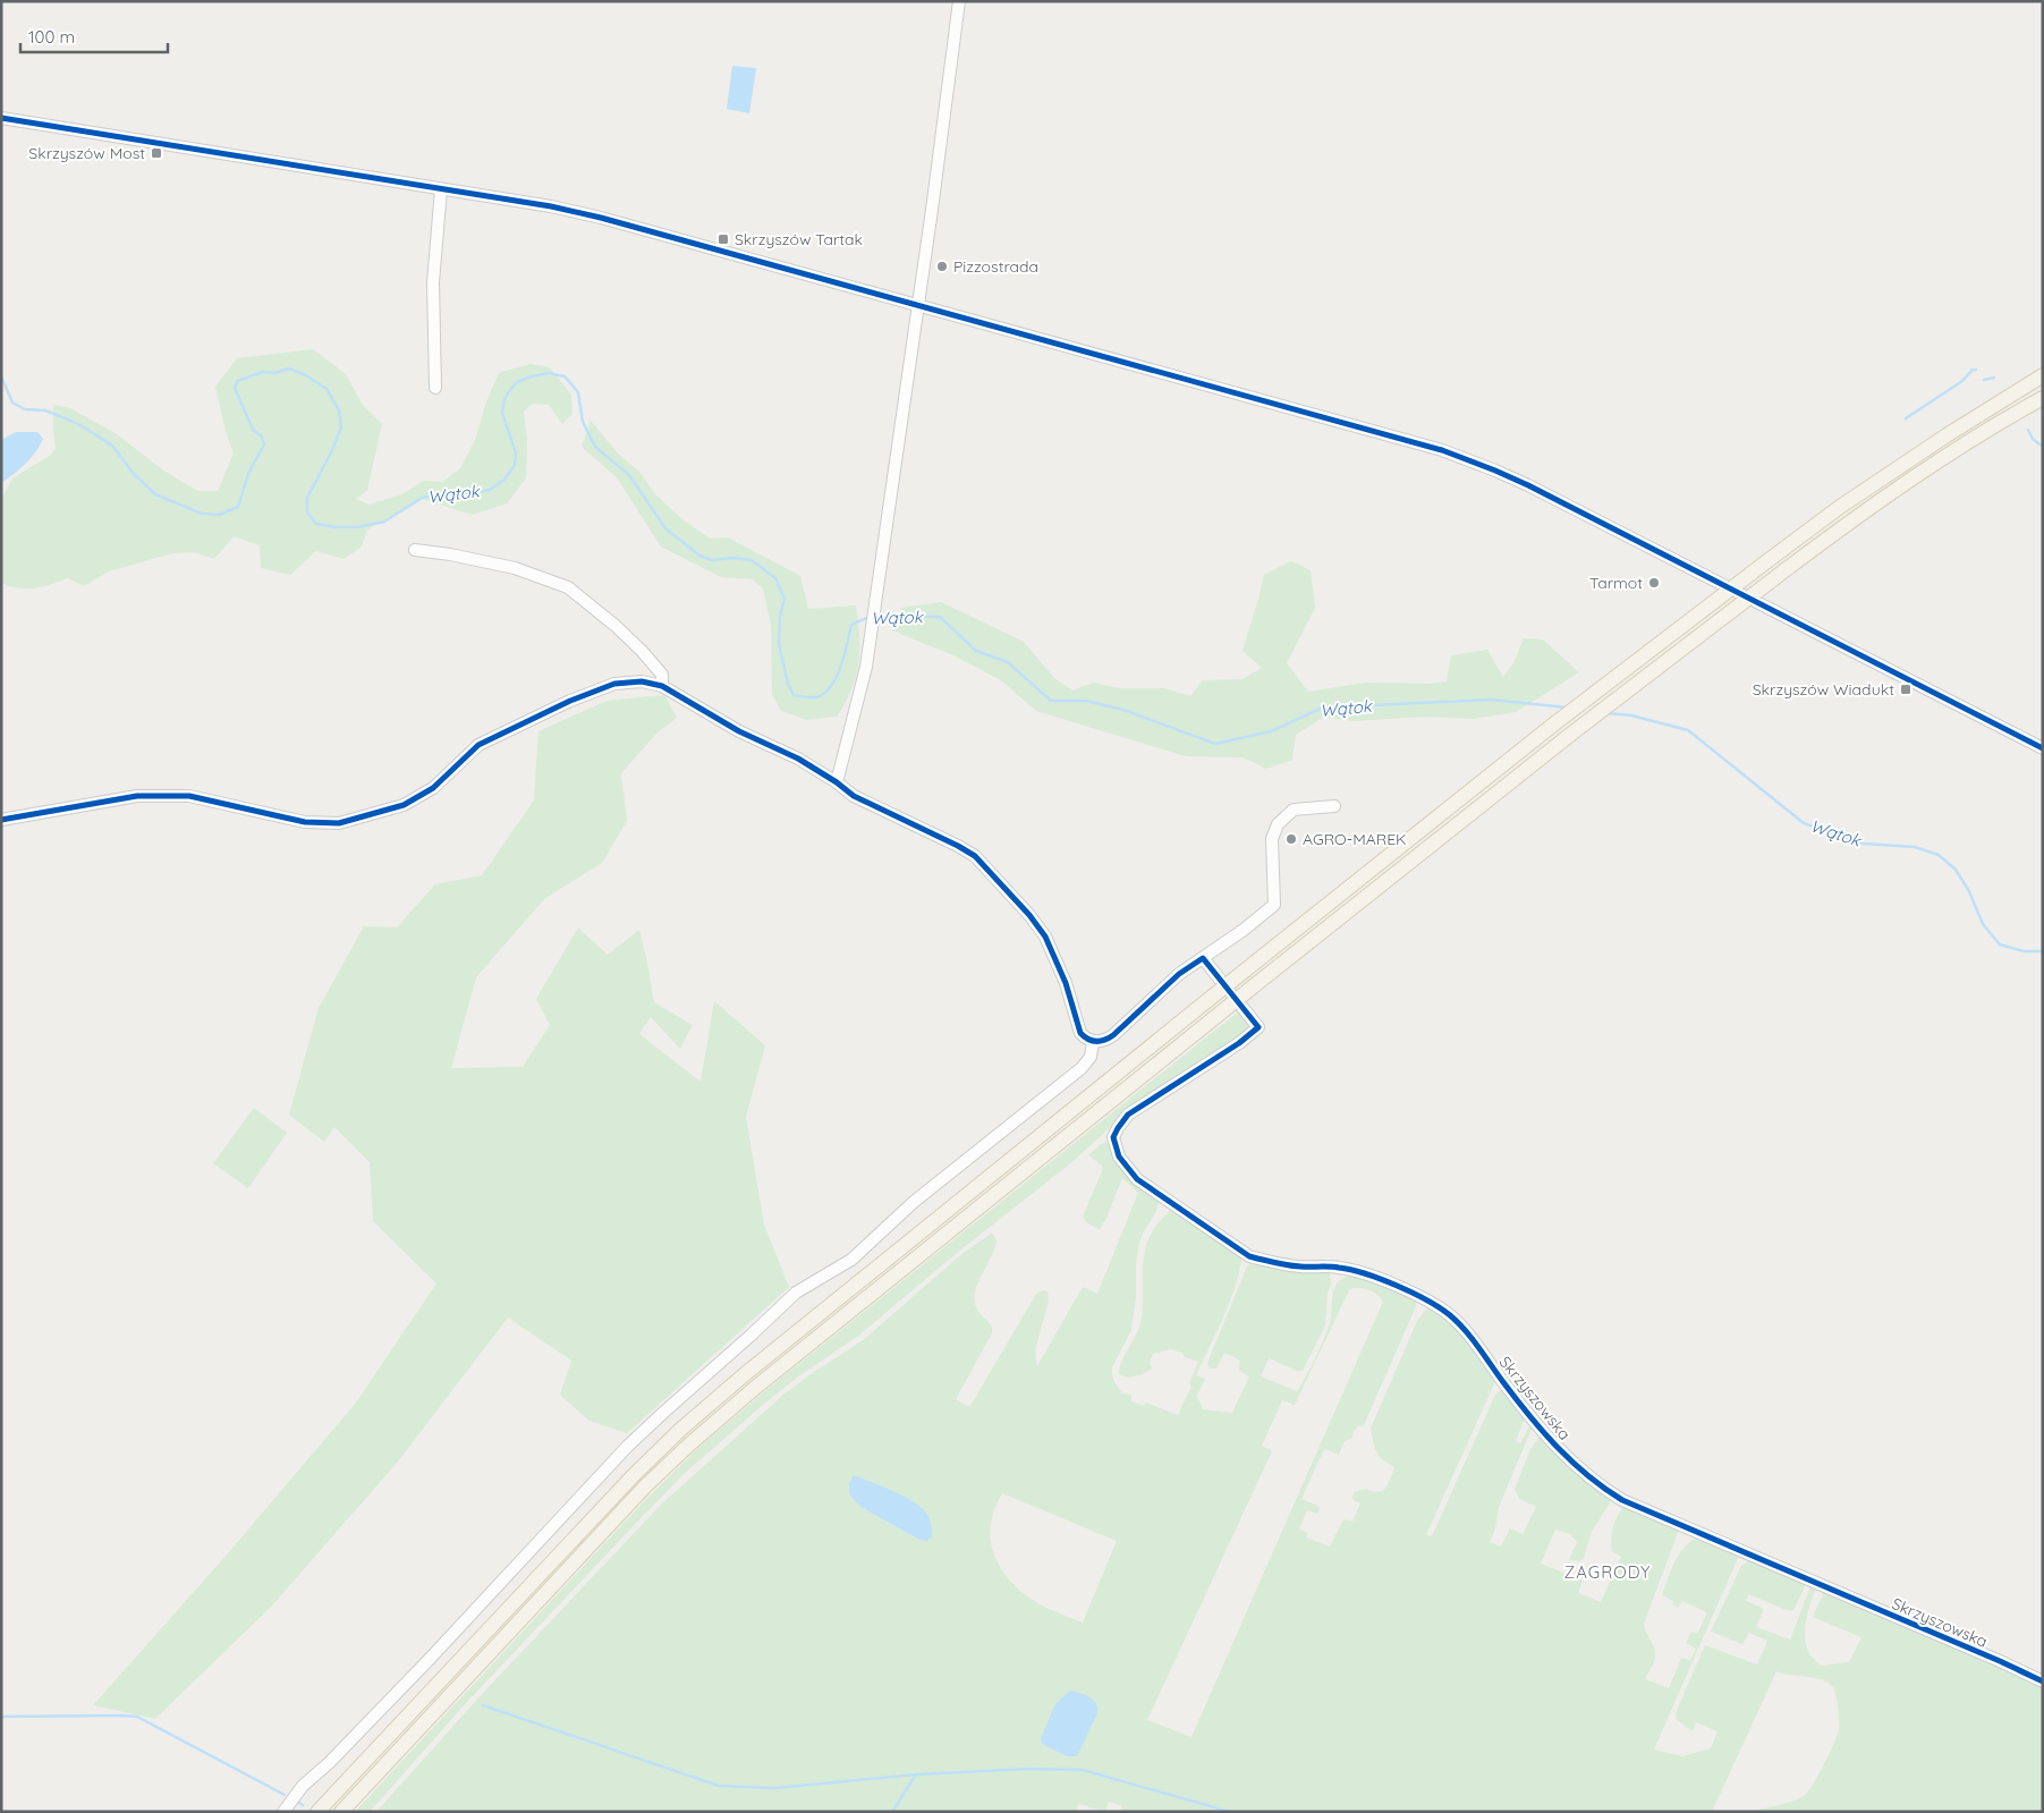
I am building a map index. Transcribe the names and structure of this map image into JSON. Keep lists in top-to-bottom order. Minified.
{"streets":{"street":["Skrzyszowska"]},"districts":["ZAGRODY"],"water":["Wątok"],"places":{"transit":["Skrzyszów Most","Skrzyszów Tartak","Skrzyszów Wiadukt"],"other":["Pizzostrada","Tarmot","AGRO-MAREK"]},"scale_bar":"100 m"}
